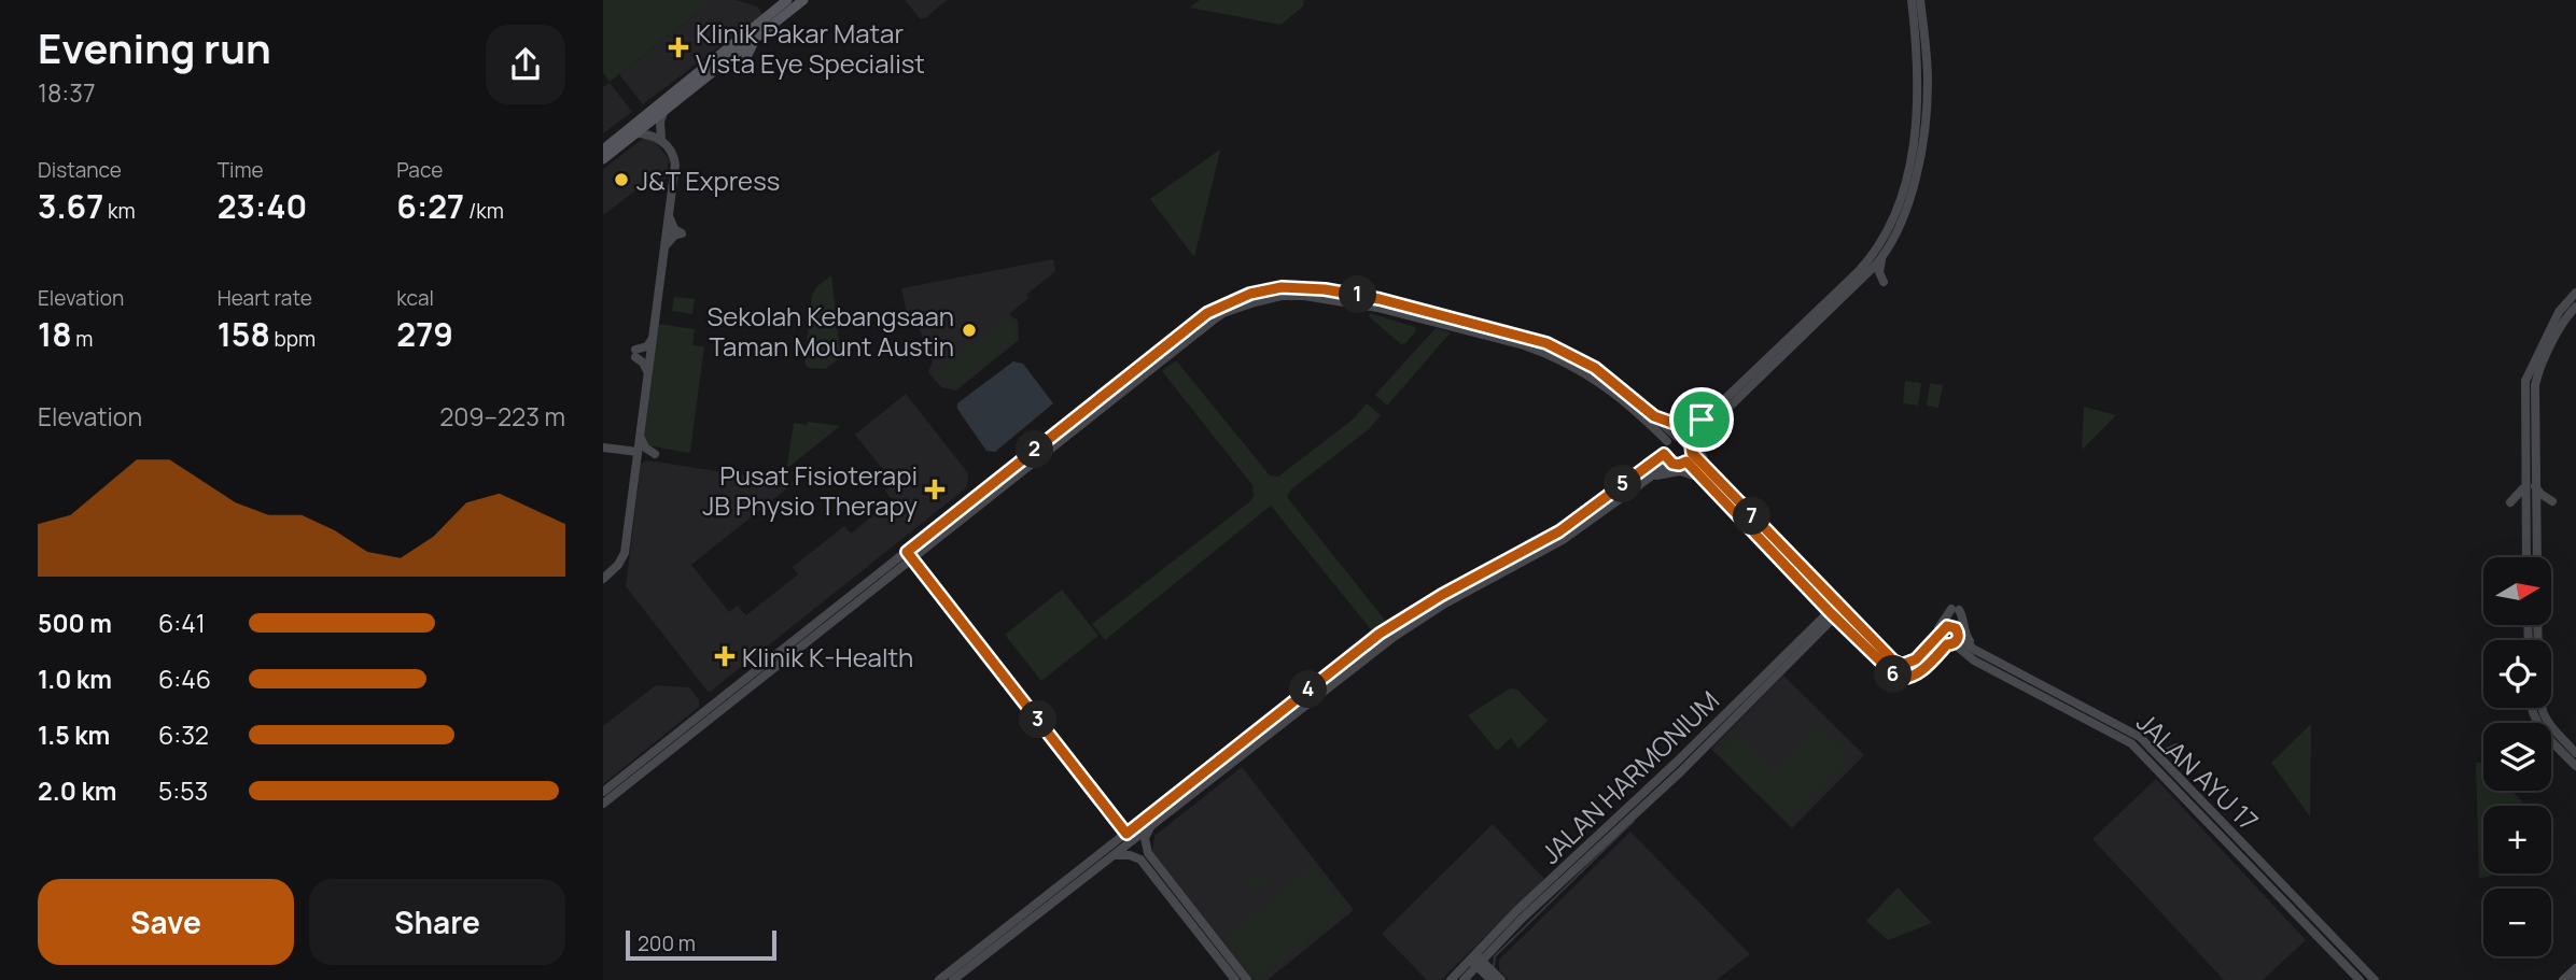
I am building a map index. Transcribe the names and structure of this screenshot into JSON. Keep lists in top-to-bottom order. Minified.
{"streets":{"street":["JALAN AYU 17","JALAN HARMONIUM"]},"places":{"health":["Klinik Pakar Matar Vista Eye Specialist","Pusat Fisioterapi JB Physio Therapy","Klinik K-Health"],"other":["J&T Express","Sekolah Kebangsaan Taman Mount Austin"]},"scale_bar":"200 m","north":"right","page":{"heading":["Evening run","18:37"],"stats":[["Distance","3.67 km"],["Time","23:40"],["Pace","6:27 /km"],["Elevation","18 m"],["Heart rate","158 bpm"],["kcal","279"]],"pins":["1","2","5","7","6","4","3"],"chart":["Elevation","209–223 m"],"map_buttons":["+","−"],"list":[{"name":"500 m","note":"6:41"},{"name":"1.0 km","note":"6:46"},{"name":"1.5 km","note":"6:32"},{"name":"2.0 km","note":"5:53"}],"buttons":["Save","Share"],"scale":"200 m"}}
